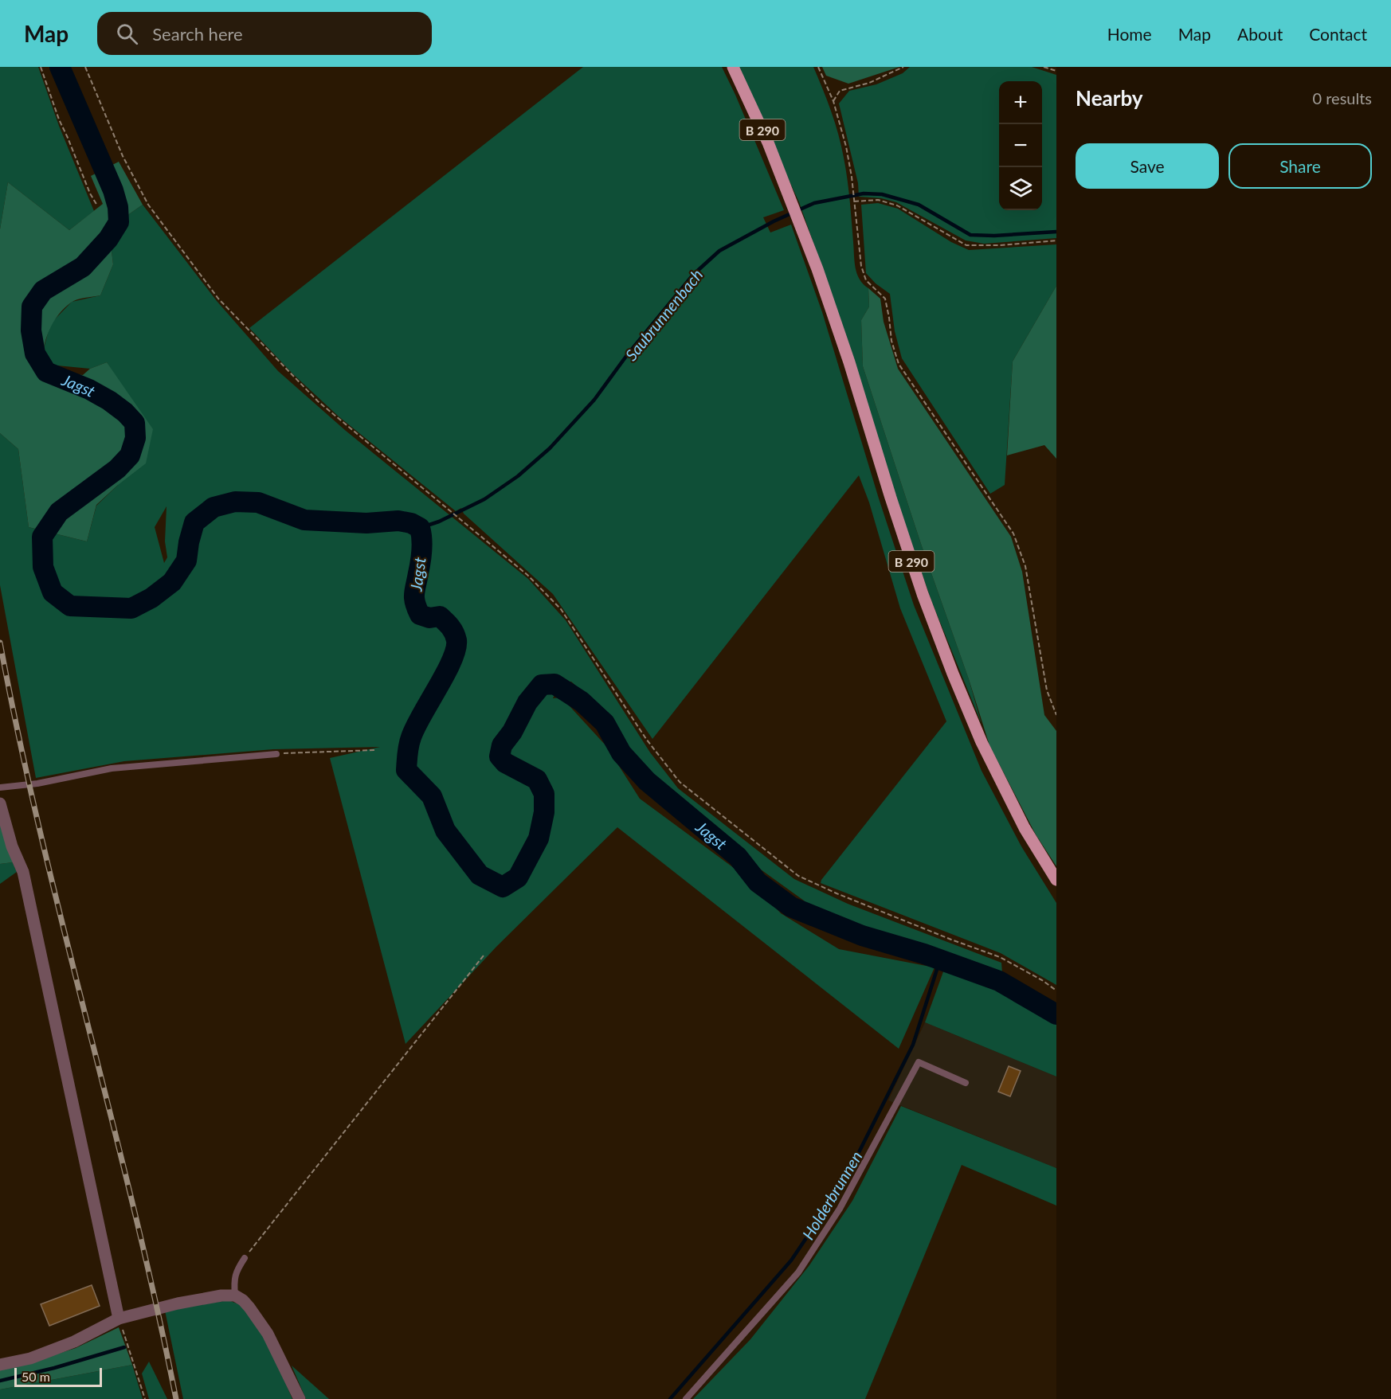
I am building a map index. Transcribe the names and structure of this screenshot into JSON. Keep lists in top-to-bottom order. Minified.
{"streets":{"main road":["B 290"]},"water":["Saubrunnenbach","Jagst","Holderbrunnen"],"scale_bar":"50 m","page":{"header":"Map","search":"Search here","nav":["Home","Map","About","Contact"],"heading":["Nearby","0 results"],"map_buttons":["+","−"],"buttons":["Save","Share"],"scale":"50 m"}}
